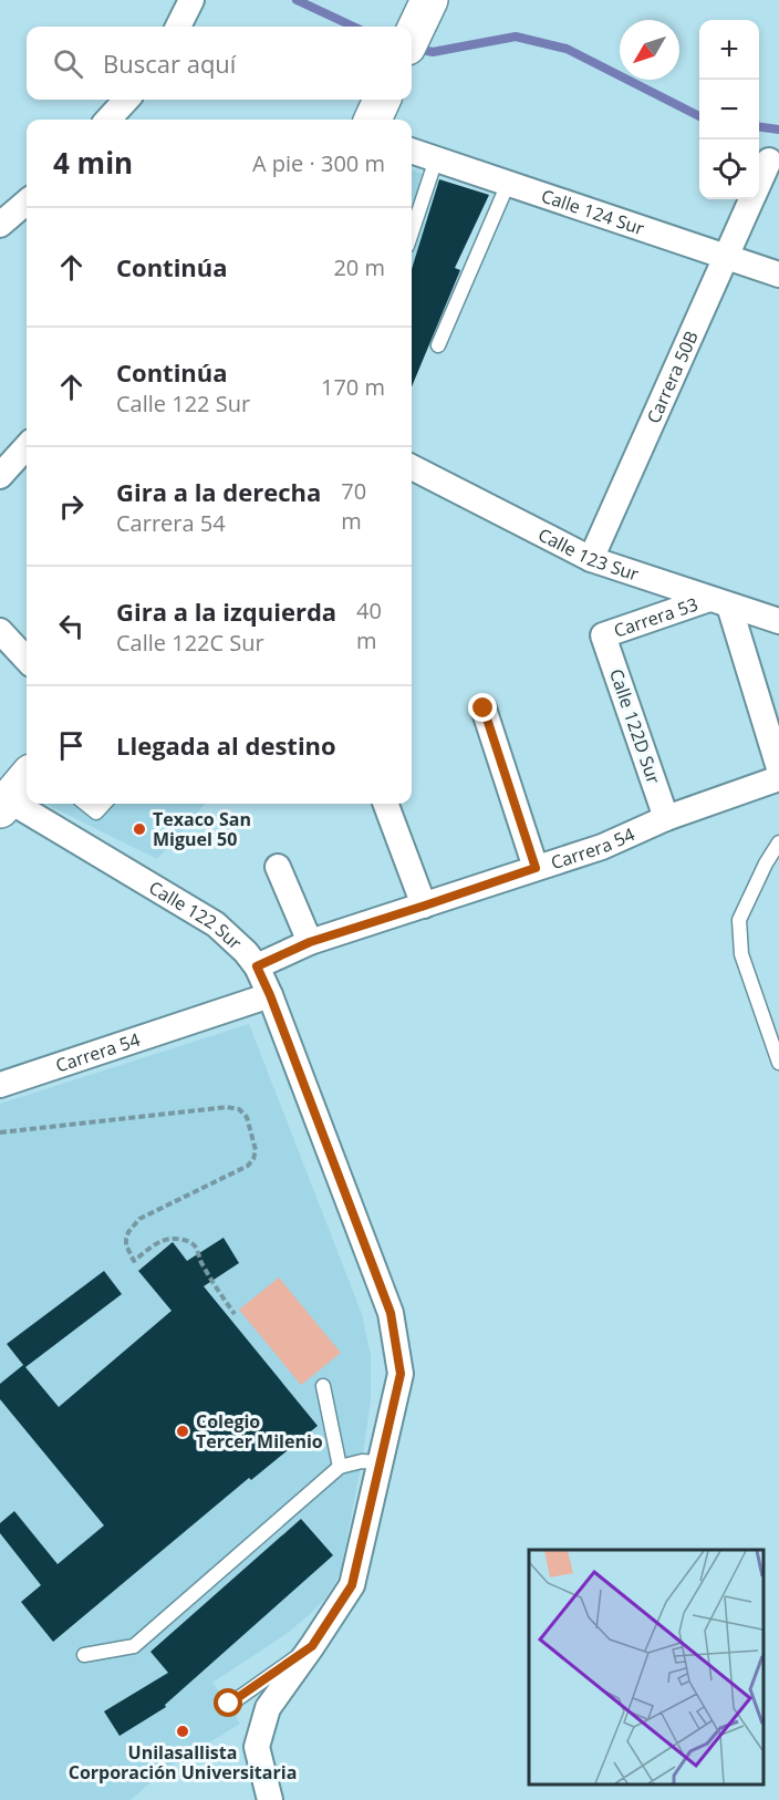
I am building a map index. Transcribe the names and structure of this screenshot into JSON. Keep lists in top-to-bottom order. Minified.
{"streets":{"street":["Calle 124 Sur","Carrera 50B","Calle 123 Sur","Carrera 53","Calle 122D Sur","Carrera 54","Calle 122 Sur"]},"crossings":[["Calle 124 Sur","Carrera 50B"],["Carrera 50B","Calle 123 Sur"],["Calle 123 Sur","Carrera 53"],["Carrera 53","Calle 122D Sur"],["Calle 122D Sur","Carrera 54"],["Carrera 54","Calle 122 Sur"]],"places":["Texaco San Miguel 50","Colegio Tercer Milenio","Unilasallista Corporación Universitaria"],"north":"bottom left","page":{"map_buttons":["+","−"],"search":"Buscar aquí","heading":["4 min","A pie · 300 m"],"list":[["Continúa","20 m"],["Continúa","Calle 122 Sur","170 m"],["Gira a la derecha","Carrera 54","70 m"],["Gira a la izquierda","Calle 122C Sur","40 m"],"Llegada al destino"]}}
